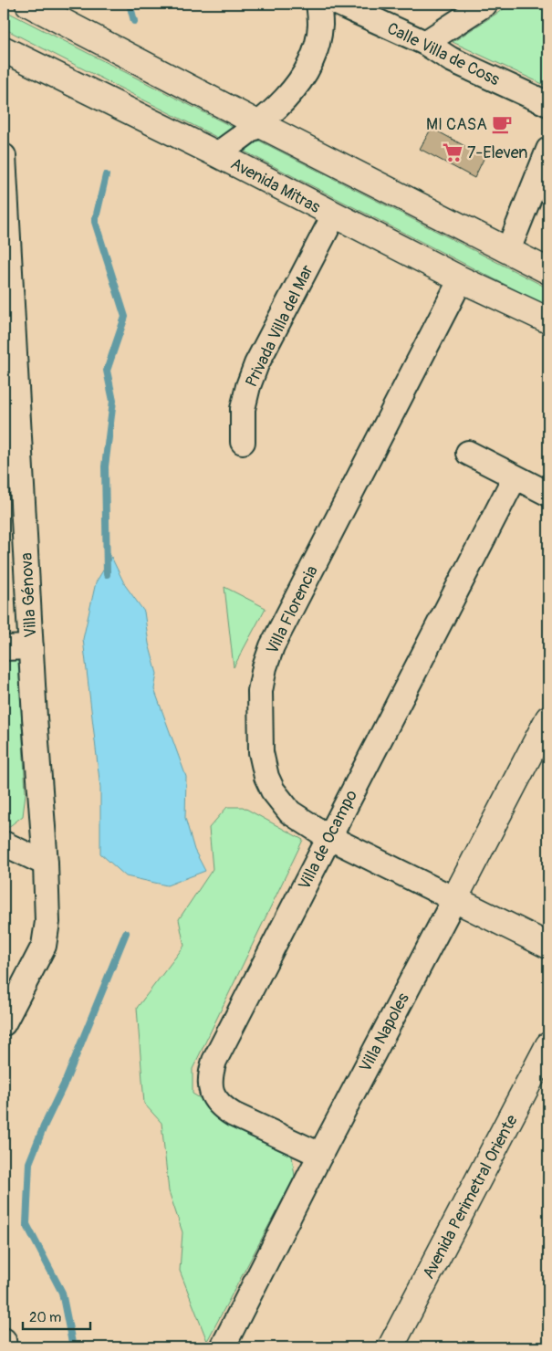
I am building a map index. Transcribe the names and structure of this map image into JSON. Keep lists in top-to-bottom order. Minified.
{"streets":{"street":["Calle Villa de Coss","Avenida Mitras","Privada Villa del Mar","Villa Génova","Villa Florencia","Villa de Ocampo","Villa Napoles","Avenida Perimetral Oriente"]},"crossings":[["Avenida Mitras","Privada Villa del Mar"],["Avenida Mitras","Villa Florencia"],["Villa Florencia","Villa de Ocampo"],["Villa Florencia","Villa Napoles"],["Villa de Ocampo","Villa Napoles"]],"places":{"cafe":["MI CASA"],"supermarket":["7-Eleven"]},"scale_bar":"20 m"}
